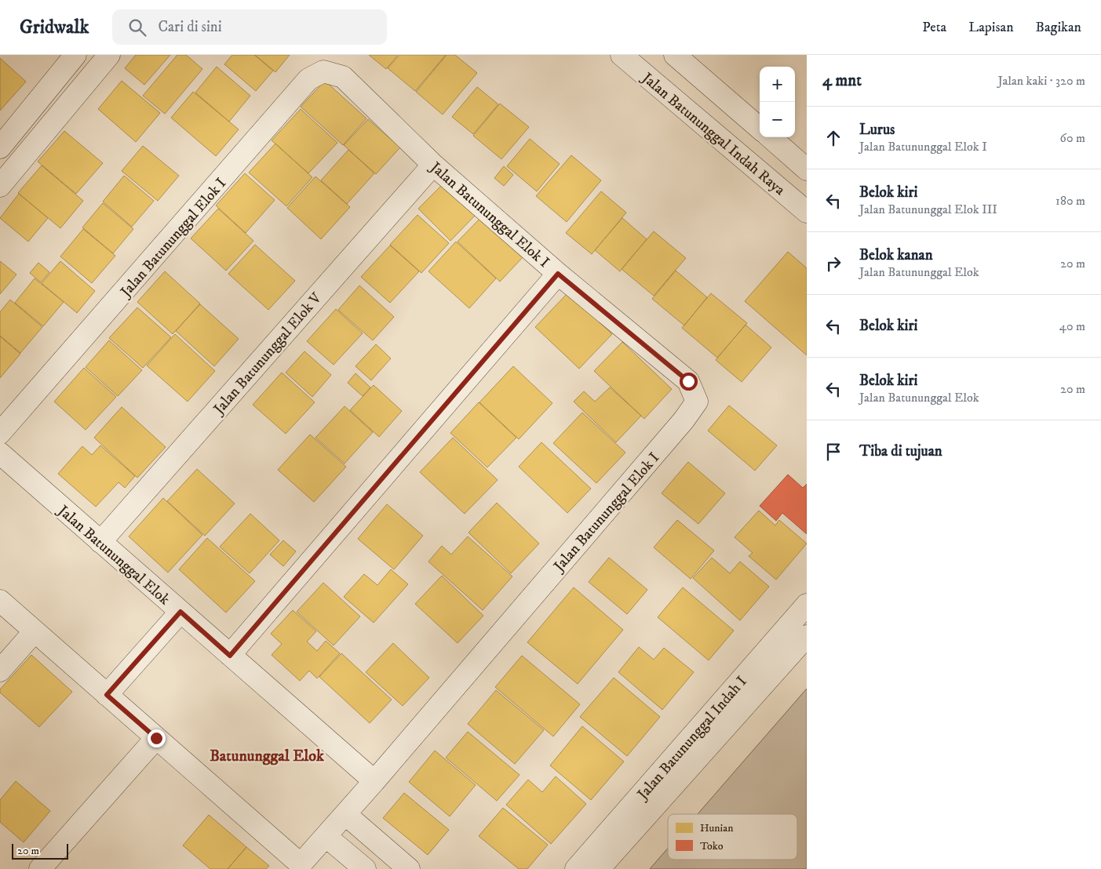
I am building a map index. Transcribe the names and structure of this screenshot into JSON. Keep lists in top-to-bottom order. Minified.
{"streets":{"street":["Jalan Batununggal Indah Raya","Jalan Batununggal Elok I","Jalan Batununggal Elok V","Jalan Batununggal Elok","Jalan Batununggal Indah I"]},"crossings":[["Jalan Batununggal Elok I","Jalan Batununggal Elok V"],["Jalan Batununggal Elok I","Jalan Batununggal Elok"],["Jalan Batununggal Elok V","Jalan Batununggal Elok"]],"districts":["Batununggal Elok"],"legend":["Hunian","Toko"],"scale_bar":"20 m","page":{"header":"Gridwalk","search":"Cari di sini","nav":["Peta","Lapisan","Bagikan"],"heading":["4 mnt","Jalan kaki · 320 m"],"map_buttons":["+","−"],"list":[["Lurus","Jalan Batununggal Elok I","60 m"],["Belok kiri","Jalan Batununggal Elok III","180 m"],["Belok kanan","Jalan Batununggal Elok","20 m"],["Belok kiri","40 m"],["Belok kiri","Jalan Batununggal Elok","20 m"],"Tiba di tujuan"],"scale":"20 m"}}
